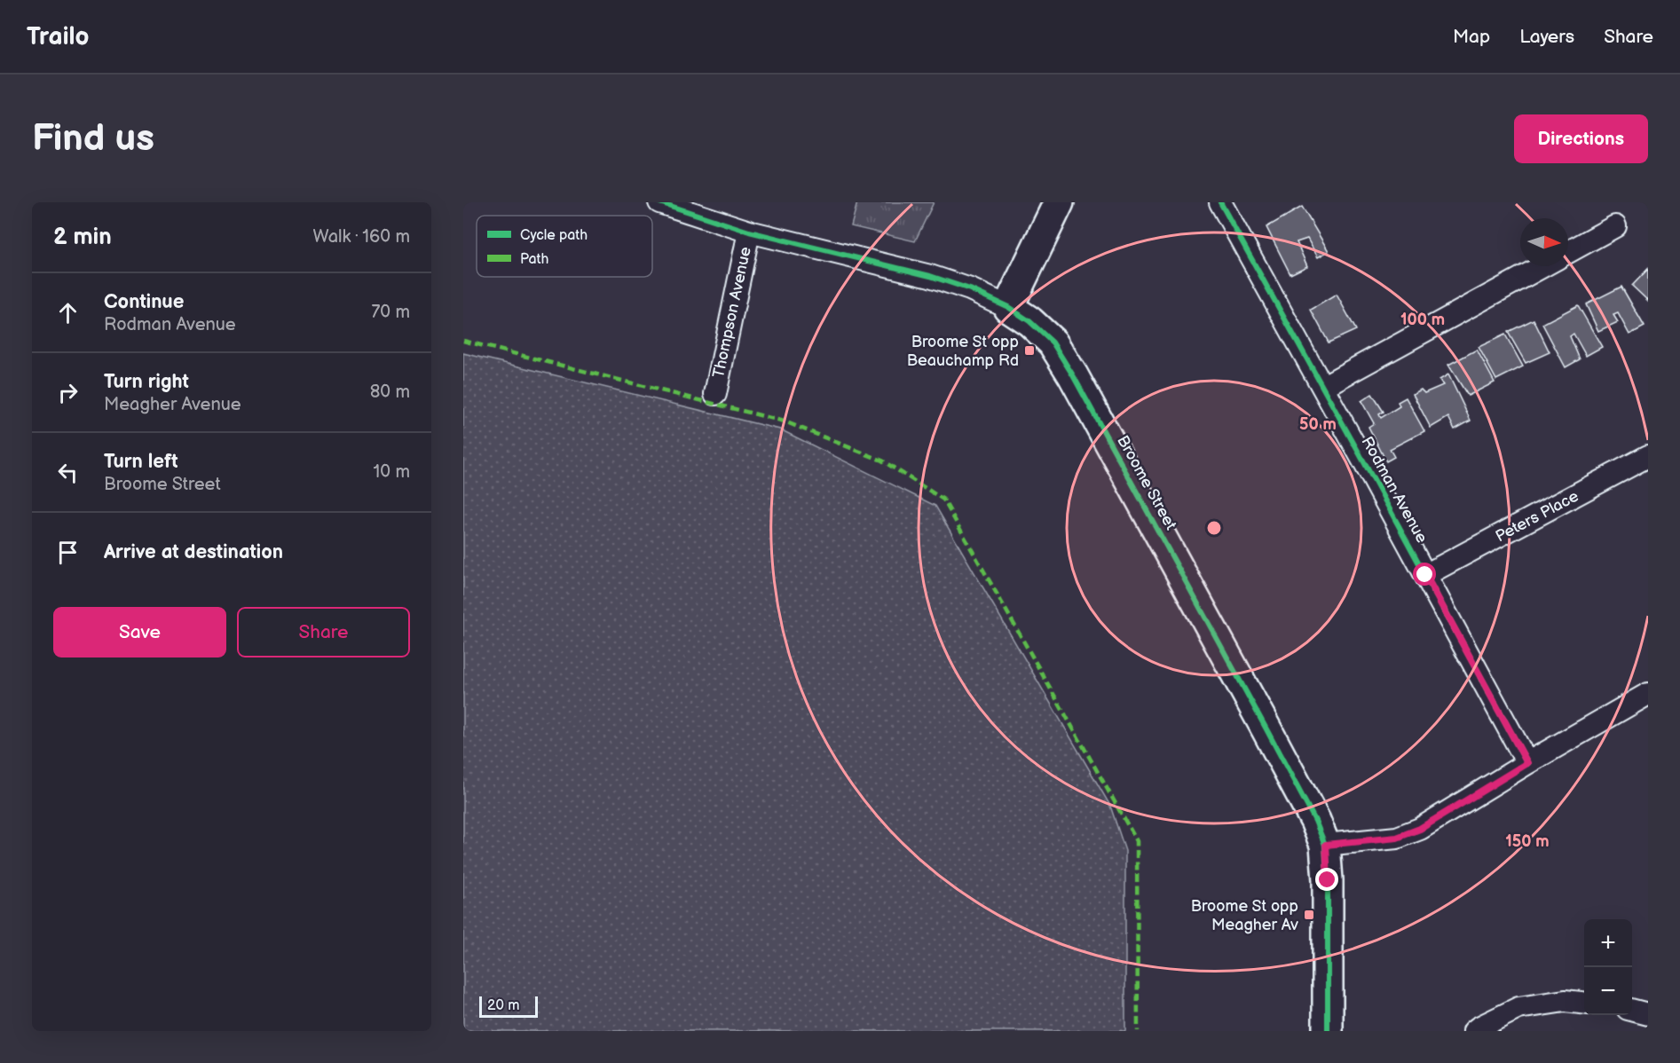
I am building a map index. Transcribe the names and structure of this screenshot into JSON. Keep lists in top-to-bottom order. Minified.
{"streets":{"street":["Thompson Avenue","Broome Street","Rodman Avenue","Peters Place"]},"crossings":[["Thompson Avenue","Broome Street"],["Rodman Avenue","Peters Place"]],"places":{"transit":["Broome St opp Beauchamp Rd","Broome St opp Meagher Av"]},"legend":["Cycle path","Path"],"scale_bar":"20 m","north":"right","page":{"header":"Trailo","nav":["Map","Layers","Share"],"buttons":["Directions",["Save","Share"]],"title":"Find us","heading":["2 min","Walk · 160 m"],"list":[["Continue","Rodman Avenue","70 m"],["Turn right","Meagher Avenue","80 m"],["Turn left","Broome Street","10 m"],"Arrive at destination"],"map_buttons":["+","−"],"scale":"20 m"},"rings":["100 m","50 m","150 m"]}
